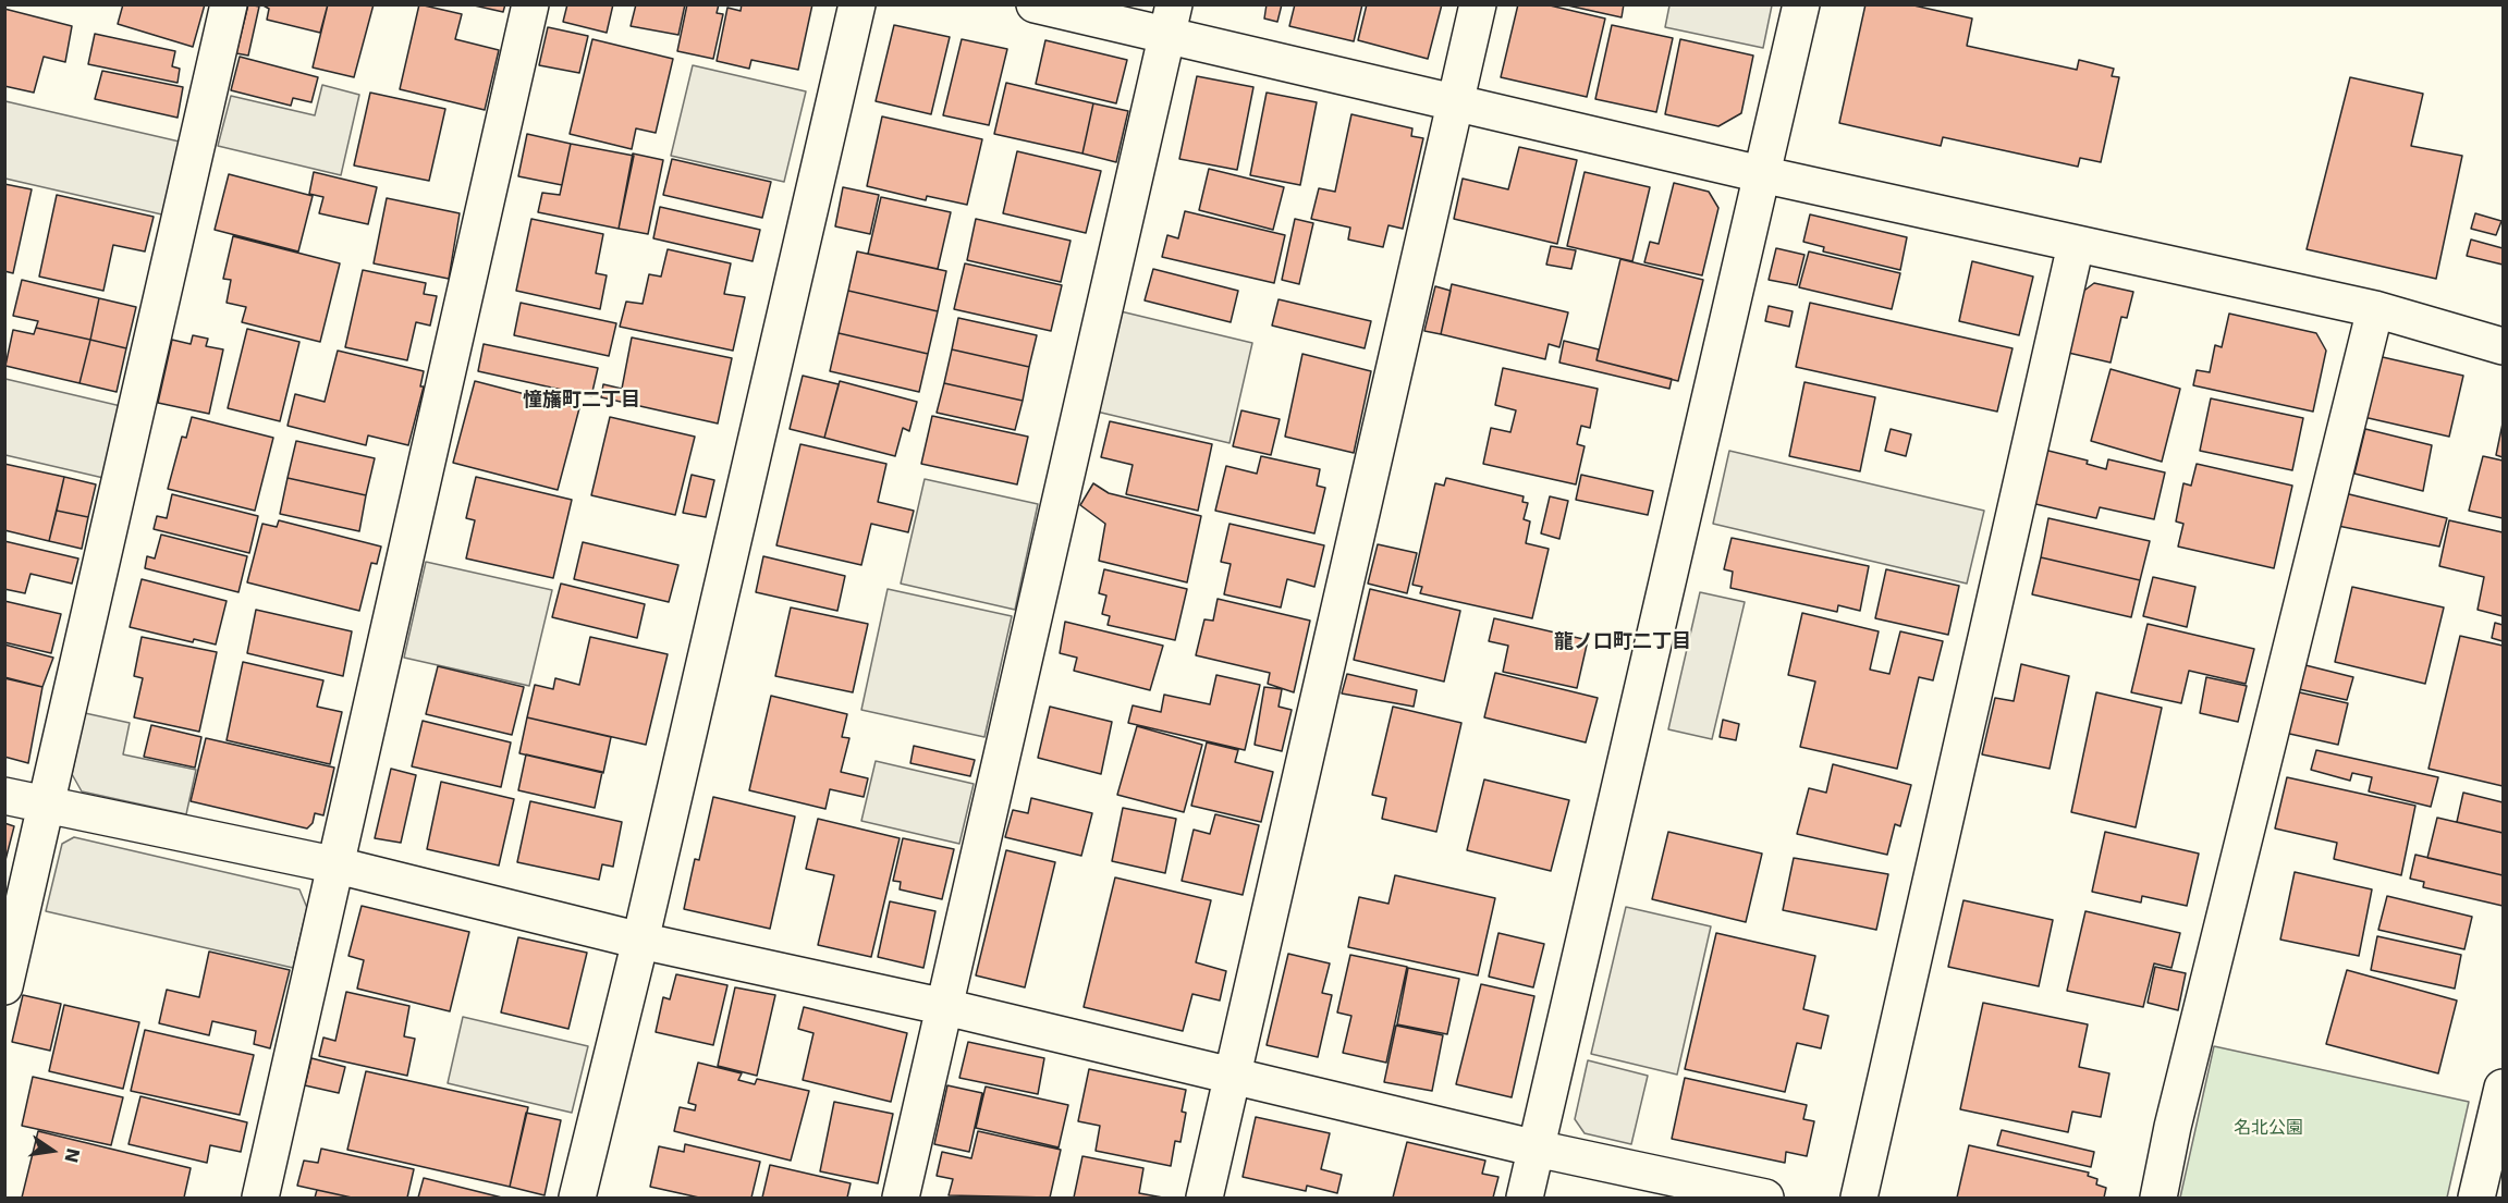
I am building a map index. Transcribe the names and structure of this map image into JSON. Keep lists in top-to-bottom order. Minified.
{"districts":["憧旛町二丁目","龍ノ口町二丁目"],"parks":["名北公園"],"north":"right"}
